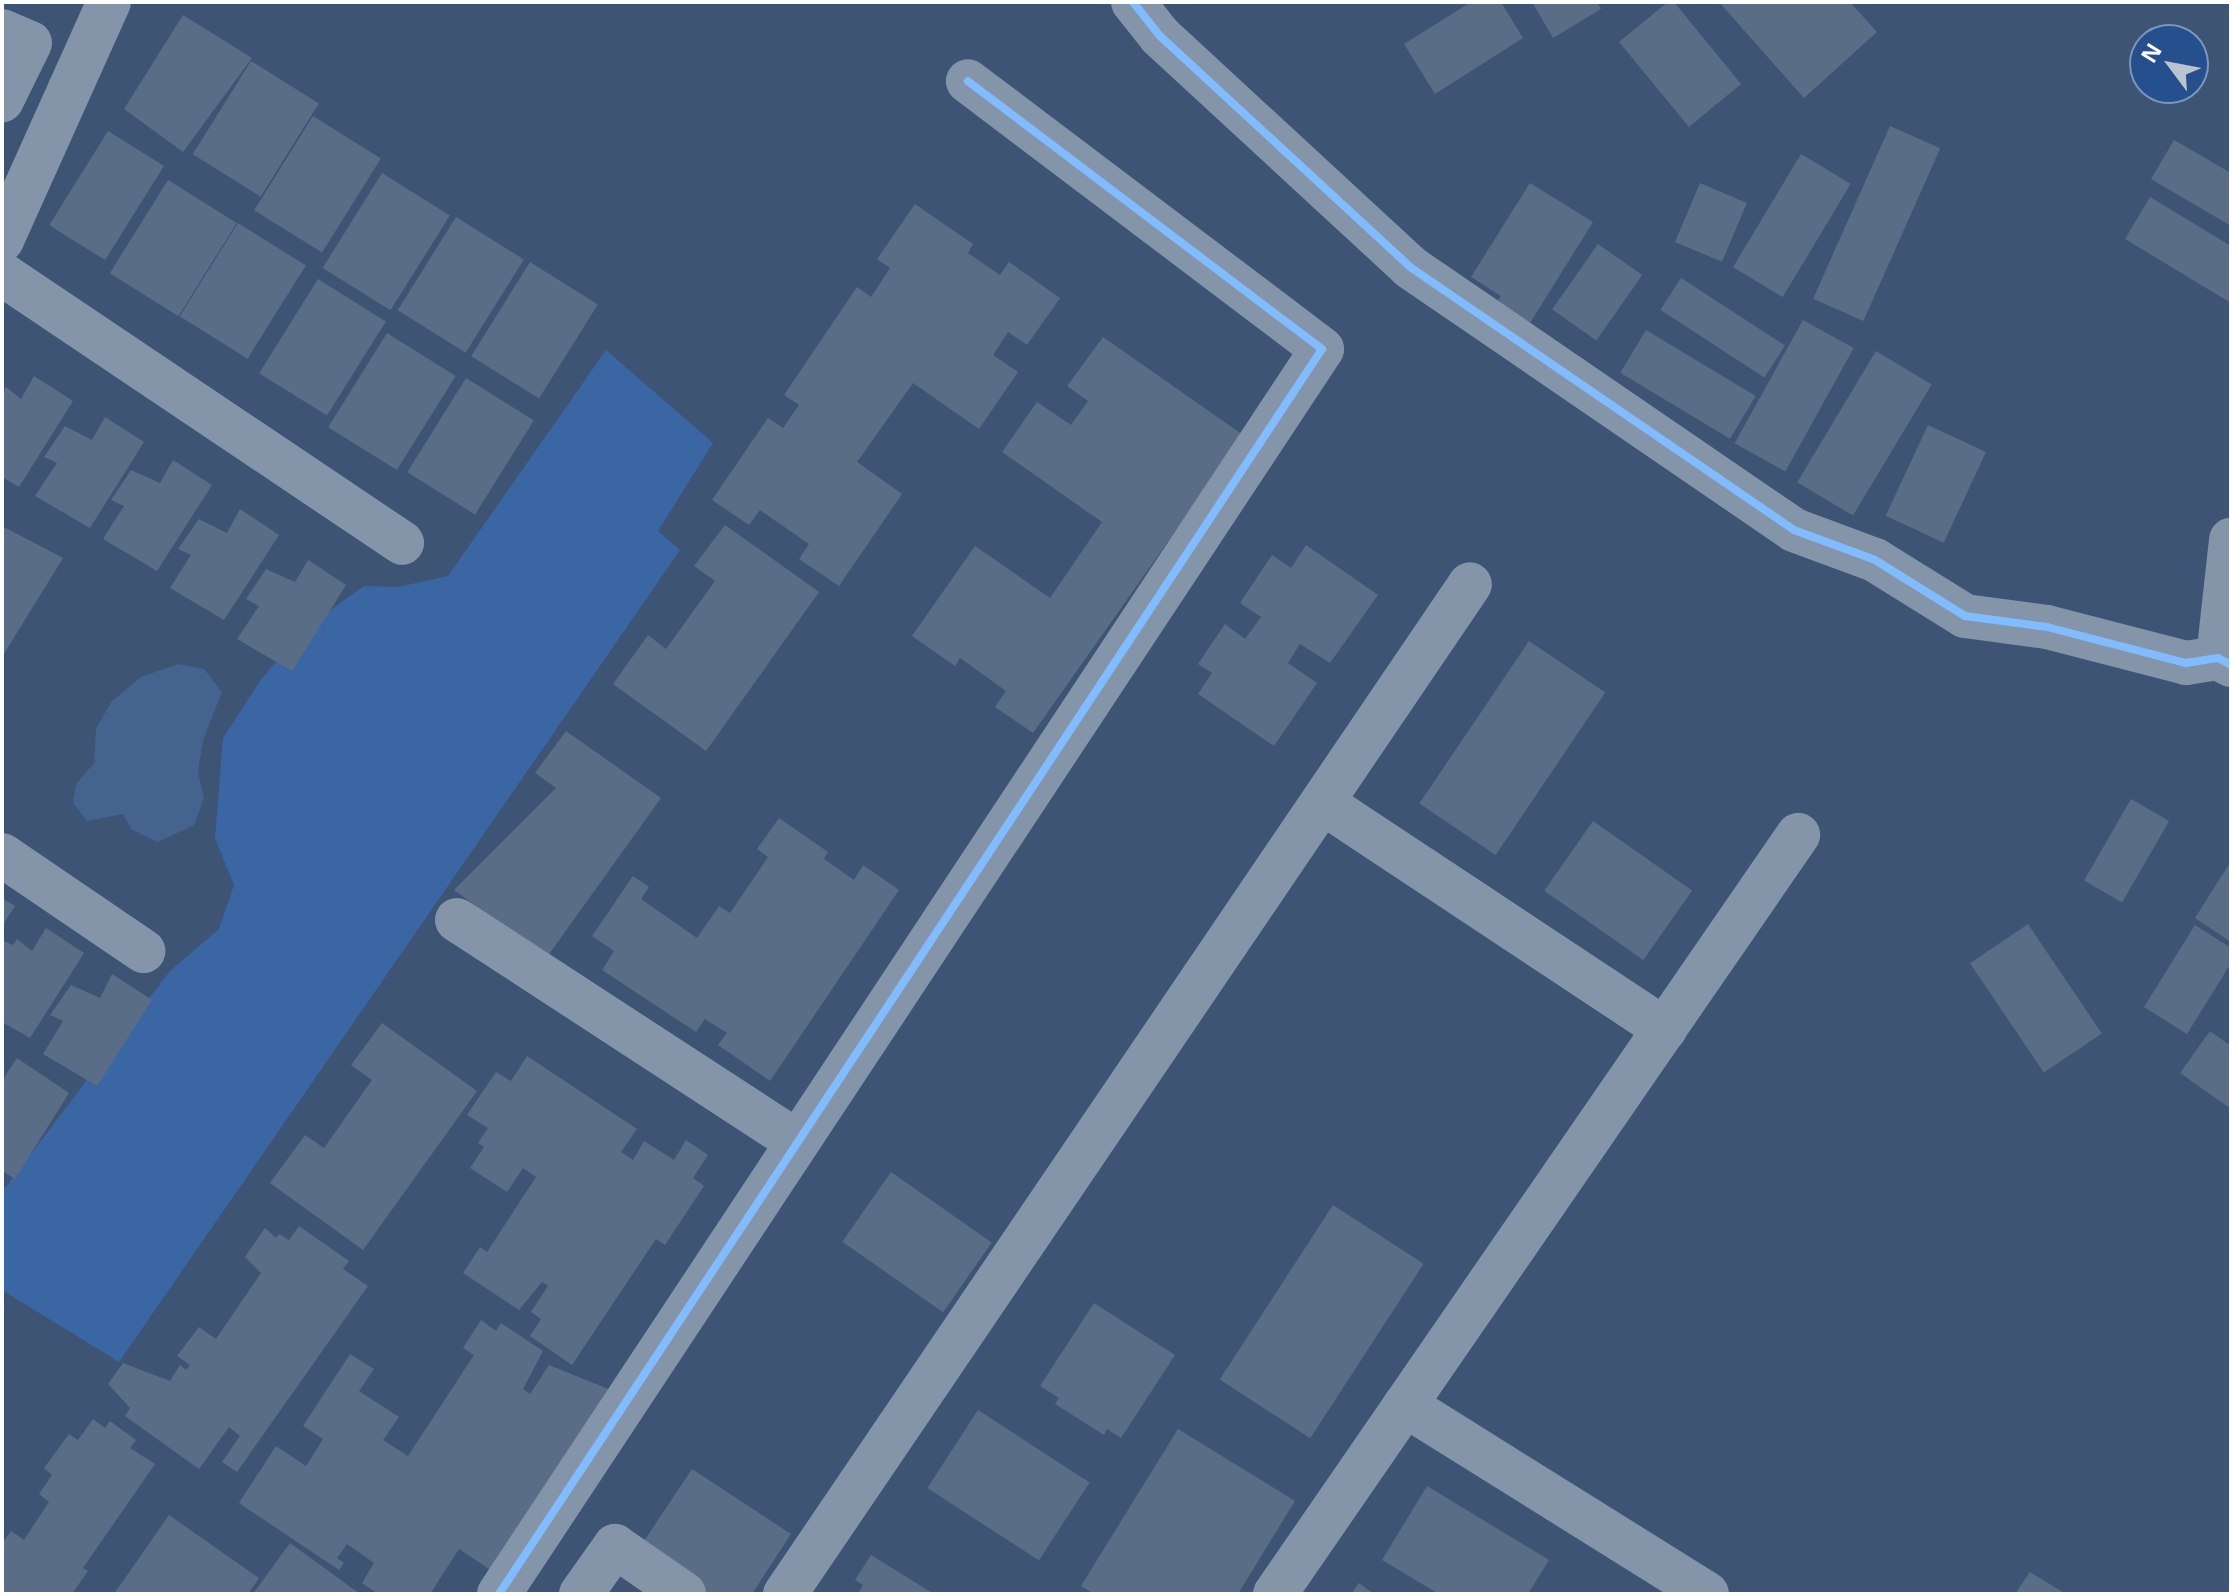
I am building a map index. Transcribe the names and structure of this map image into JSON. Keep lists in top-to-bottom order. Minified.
{"north":"top left"}
